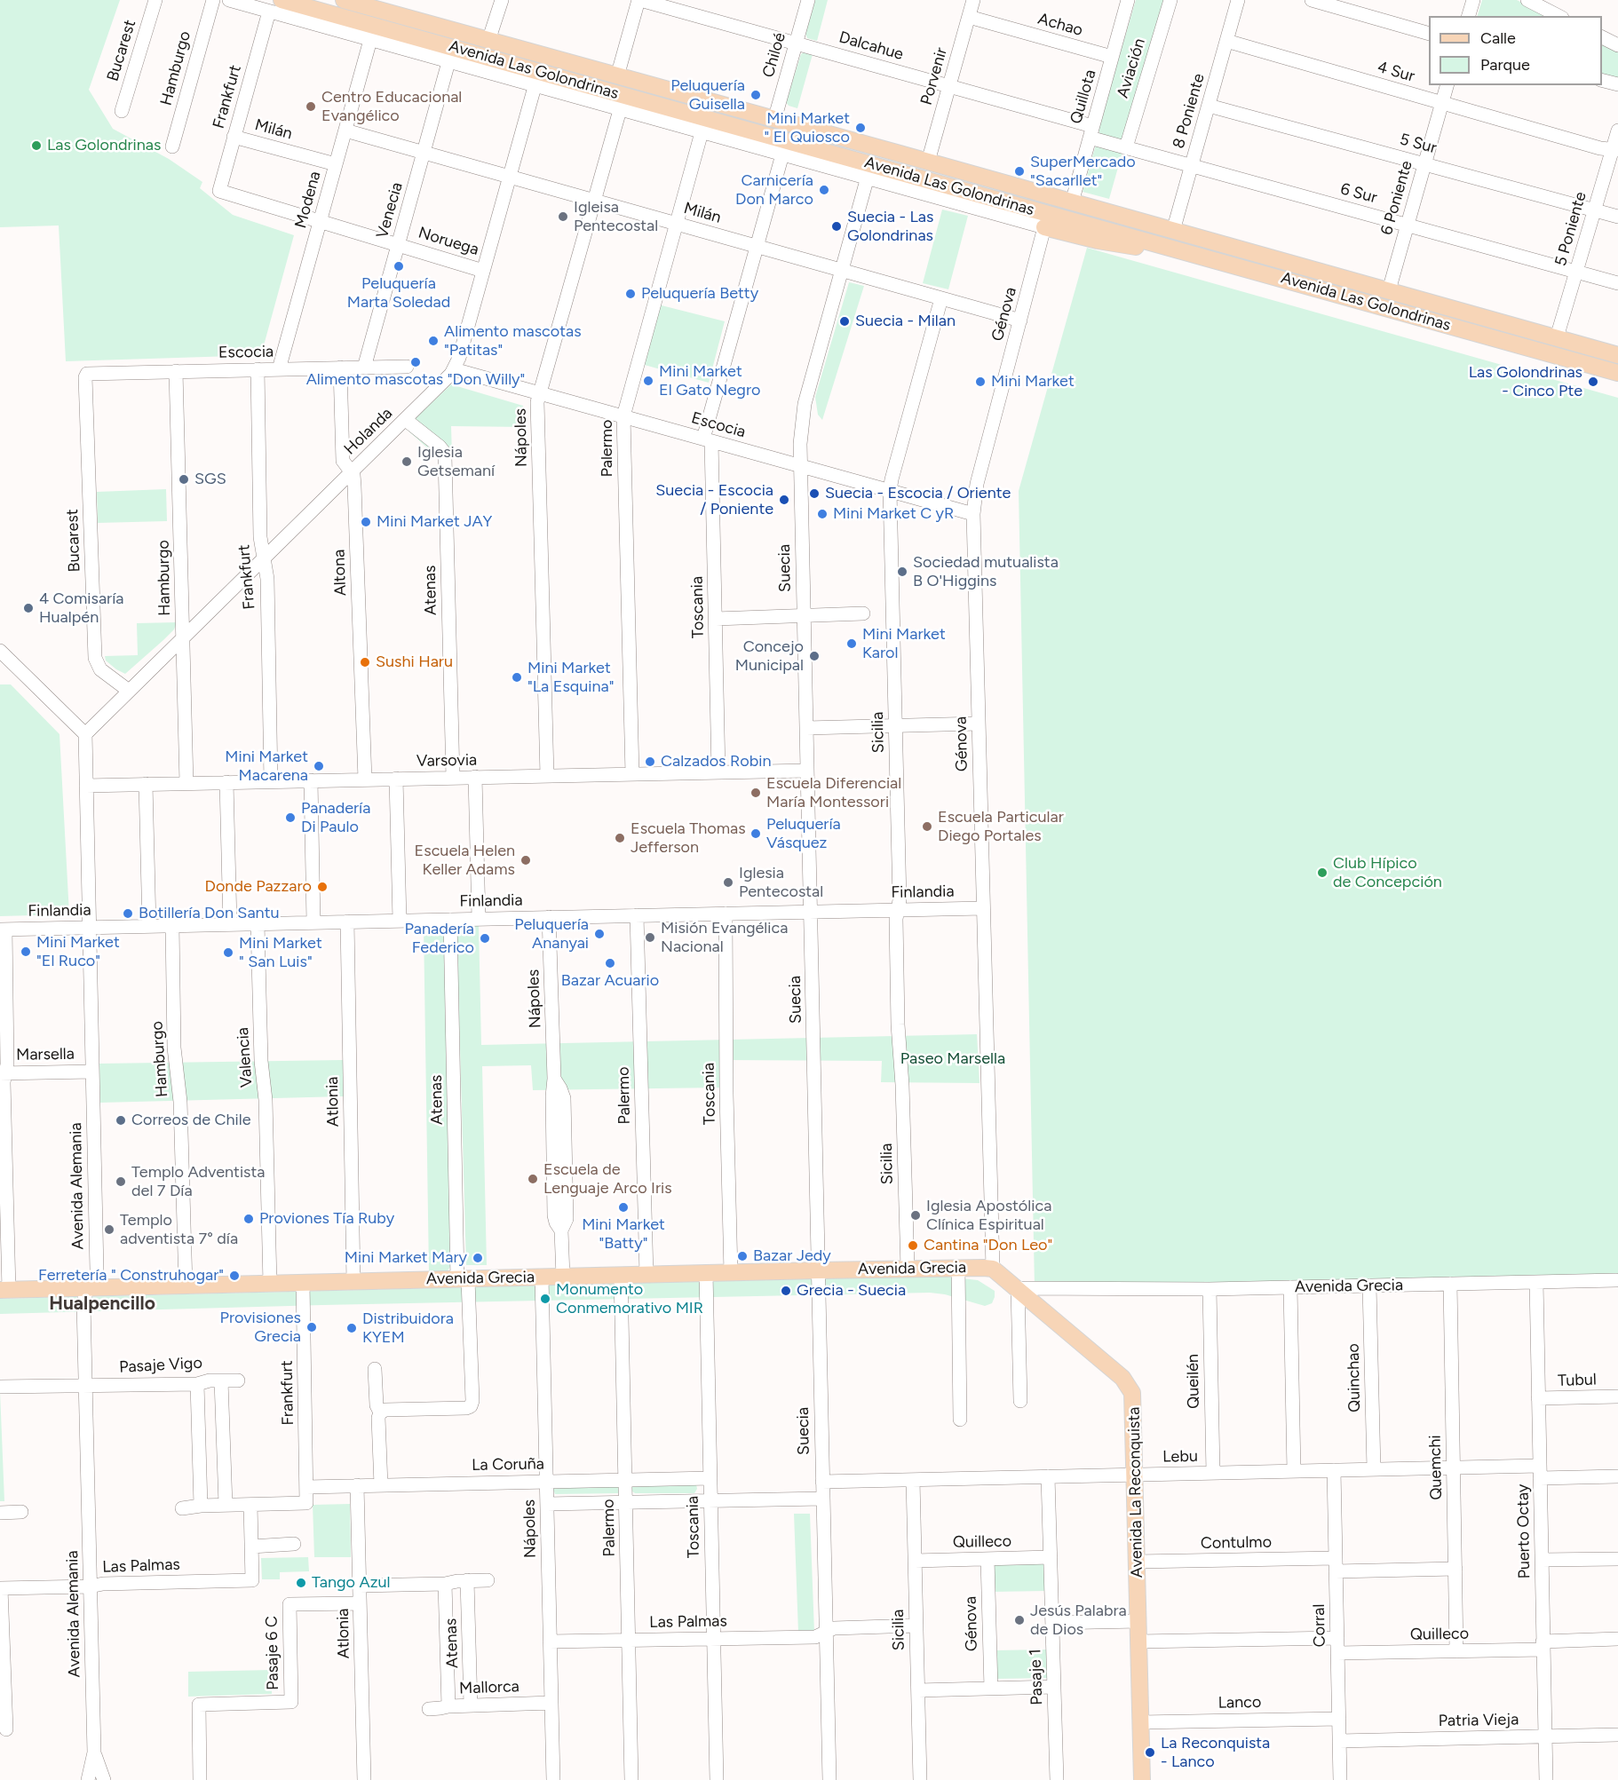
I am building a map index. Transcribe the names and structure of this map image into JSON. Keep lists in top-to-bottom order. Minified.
{"streets":{"main road":["Avenida Las Golondrinas","Avenida Grecia","Avenida La Reconquista"],"street":["Achao","Dalcahue","Bucarest","Chiloé","Hamburgo","Aviación","4 Sur","Porvenir","Frankfurt","Quillota","8 Poniente","Milán","5 Sur","6 Sur","6 Poniente","Modena","Venecia","5 Poniente","Noruega","Génova","Escocia","Holanda","Nápoles","Palermo","Suecia","Altona","Atenas","Toscania","Sicilia","Varsovia","Finlandia","Marsella","Valencia","Atlonia","Avenida Alemania","Pasaje Vigo","Quinchao","Tubul","Queilén","Lebu","La Coruña","Quemchi","Puerto Octay","Quilleco","Contulmo","Las Palmas","Corral","Pasaje 6 C","Pasaje 1","Mallorca","Lanco","Patria Vieja"]},"crossings":[["Achao","Porvenir"],["Achao","Quillota"],["Dalcahue","Chiloé"],["Dalcahue","Porvenir"],["Dalcahue","Quillota"],["Dalcahue","6 Sur"],["Bucarest","Escocia"],["Bucarest","Holanda"],["Chiloé","Avenida Las Golondrinas"],["Hamburgo","Escocia"],["Hamburgo","Holanda"],["Hamburgo","Varsovia"],["Hamburgo","Finlandia"],["Hamburgo","Avenida Grecia"],["Aviación","6 Sur"],["Avenida Las Golondrinas","Porvenir"],["Avenida Las Golondrinas","Frankfurt"],["Avenida Las Golondrinas","Quillota"],["Avenida Las Golondrinas","8 Poniente"],["Avenida Las Golondrinas","6 Poniente"],["Avenida Las Golondrinas","Modena"],["Avenida Las Golondrinas","Venecia"],["Avenida Las Golondrinas","5 Poniente"],["Avenida Las Golondrinas","Génova"],["Avenida Las Golondrinas","Holanda"],["Avenida Las Golondrinas","Nápoles"],["Avenida Las Golondrinas","Palermo"],["Avenida Las Golondrinas","Suecia"],["Avenida Las Golondrinas","Toscania"],["4 Sur","8 Poniente"],["4 Sur","6 Poniente"],["4 Sur","5 Poniente"],["Frankfurt","Milán"],["Frankfurt","Noruega"],["Frankfurt","Escocia"],["Frankfurt","Holanda"],["Frankfurt","Varsovia"],["Frankfurt","Avenida Grecia"],["Frankfurt","La Coruña"],["Quillota","6 Sur"],["8 Poniente","5 Sur"],["8 Poniente","6 Sur"],["Milán","Modena"],["Milán","Venecia"],["Milán","Génova"],["Milán","Holanda"],["Milán","Nápoles"],["Milán","Palermo"],["Milán","Suecia"],["Milán","Toscania"],["Milán","Sicilia"],["5 Sur","6 Poniente"],["5 Sur","5 Poniente"],["6 Sur","6 Poniente"],["6 Sur","5 Poniente"],["Modena","Noruega"],["Modena","Escocia"],["Venecia","Noruega"],["Venecia","Escocia"],["Noruega","Holanda"],["Génova","Escocia"],["Génova","Finlandia"],["Génova","Avenida Grecia"],["Génova","Avenida La Reconquista"],["Génova","Quilleco"],["Escocia","Holanda"],["Escocia","Nápoles"],["Escocia","Palermo"],["Escocia","Suecia"],["Escocia","Altona"],["Escocia","Toscania"],["Escocia","Sicilia"],["Holanda","Altona"],["Holanda","Atenas"],["Holanda","Avenida Alemania"],["Nápoles","Varsovia"],["Nápoles","Finlandia"],["Nápoles","Avenida Grecia"],["Nápoles","La Coruña"],["Nápoles","Las Palmas"],["Nápoles","Mallorca"],["Palermo","Varsovia"],["Palermo","Finlandia"],["Palermo","Avenida Grecia"],["Palermo","La Coruña"],["Palermo","Las Palmas"],["Suecia","Varsovia"],["Suecia","Finlandia"],["Suecia","Avenida Grecia"],["Suecia","Lebu"],["Suecia","Las Palmas"],["Altona","Varsovia"],["Atenas","Varsovia"],["Atenas","Finlandia"],["Atenas","Avenida Grecia"],["Atenas","Mallorca"],["Toscania","Varsovia"],["Toscania","Finlandia"],["Toscania","Avenida Grecia"],["Toscania","La Coruña"],["Toscania","Las Palmas"],["Sicilia","Finlandia"],["Sicilia","Avenida Grecia"],["Sicilia","Lebu"],["Sicilia","Quilleco"],["Varsovia","Avenida Alemania"],["Finlandia","Valencia"],["Finlandia","Atlonia"],["Finlandia","Avenida Alemania"],["Marsella","Avenida Alemania"],["Valencia","Avenida Grecia"],["Atlonia","Avenida Grecia"],["Atlonia","La Coruña"],["Atlonia","Pasaje 6 C"],["Avenida Alemania","Avenida Grecia"],["Avenida Alemania","Pasaje Vigo"],["Avenida Alemania","Las Palmas"],["Avenida Grecia","Quinchao"],["Avenida Grecia","Queilén"],["Avenida Grecia","Quemchi"],["Avenida Grecia","Avenida La Reconquista"],["Avenida Grecia","Puerto Octay"],["Quinchao","Lebu"],["Tubul","Puerto Octay"],["Queilén","Lebu"],["Lebu","Quemchi"],["Lebu","Avenida La Reconquista"],["Lebu","Puerto Octay"],["Lebu","Corral"],["Lebu","Pasaje 1"],["Quemchi","Quilleco"],["Quemchi","Contulmo"],["Avenida La Reconquista","Contulmo"],["Avenida La Reconquista","Lanco"],["Puerto Octay","Quilleco"],["Puerto Octay","Patria Vieja"],["Quilleco","Corral"],["Quilleco","Pasaje 1"],["Contulmo","Corral"],["Corral","Lanco"],["Corral","Patria Vieja"]],"districts":["Hualpencillo"],"parks":["Paseo Marsella"],"places":["Peluquería Guisella","Centro Educacional Evangélico","Mini Market \" El Quiosco","Las Golondrinas","SuperMercado \"Sacarllet\"","Carnicería Don Marco","Igleisa Pentecostal","Suecia - Las Golondrinas","Peluquería Marta Soledad","Peluquería Betty","Suecia - Milan","Alimento mascotas \"Patitas\"","Alimento mascotas \"Don Willy\"","Mini Market El Gato Negro","Mini Market","Las Golondrinas - Cinco Pte","Iglesia Getsemaní","SGS","Suecia - Escocia / Oriente","Suecia - Escocia / Poniente","Mini Market C yR","Mini Market JAY","Sociedad mutualista B O'Higgins","4 Comisaría Hualpén","Mini Market Karol","Concejo Municipal","Sushi Haru","Mini Market \"La Esquina\"","Calzados Robin","Mini Market Macarena","Escuela Diferencial María Montessori","Panadería Di Paulo","Escuela Particular Diego Portales","Peluquería Vásquez","Escuela Thomas Jefferson","Escuela Helen Keller Adams","Club Hípico de Concepción","Iglesia Pentecostal","Donde Pazzaro","Botillería Don Santu","Peluquería Ananyai","Misión Evangélica Nacional","Panadería Federico","Mini Market \"El Ruco\"","Mini Market \" San Luis\"","Bazar Acuario","Correos de Chile","Escuela de Lenguaje Arco Iris","Templo Adventista del 7 Día","Mini Market \"Batty\"","Iglesia Apostólica Clínica Espiritual","Proviones Tía Ruby","Templo adventista 7° día","Cantina \"Don Leo\"","Bazar Jedy","Mini Market Mary","Ferretería \" Construhogar\"","Grecia - Suecia","Monumento Conmemorativo MIR","Provisiones Grecia","Distribuidora KYEM","Tango Azul","Jesús Palabra de Dios","La Reconquista - Lanco"],"legend":["Calle","Parque"]}
